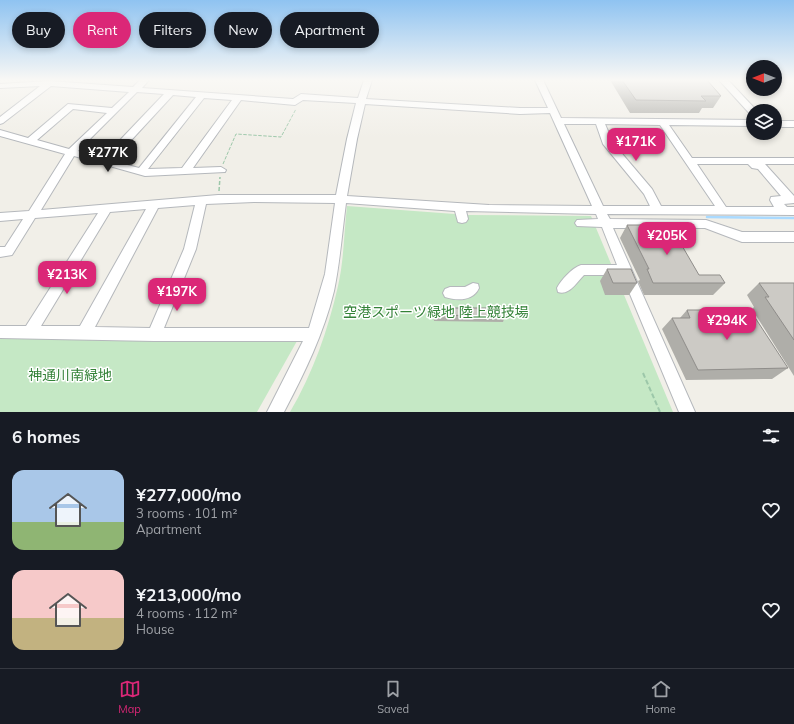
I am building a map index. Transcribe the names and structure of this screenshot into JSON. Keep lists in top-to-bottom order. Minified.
{"parks":["空港スポーツ緑地 陸上競技場","神通川南緑地"],"north":"left","page":{"chip":["Buy","Rent","Filters","New","Apartment"],"price":["¥171K","¥277K","¥205K","¥213K","¥197K","¥294K"],"heading":"6 homes","list":[{"name":"¥277,000/mo","note":"3 rooms · 101 m² · Apartment"},{"name":"¥213,000/mo","note":"4 rooms · 112 m² · House"}],"tabs":["Map","Saved","Home"]}}
